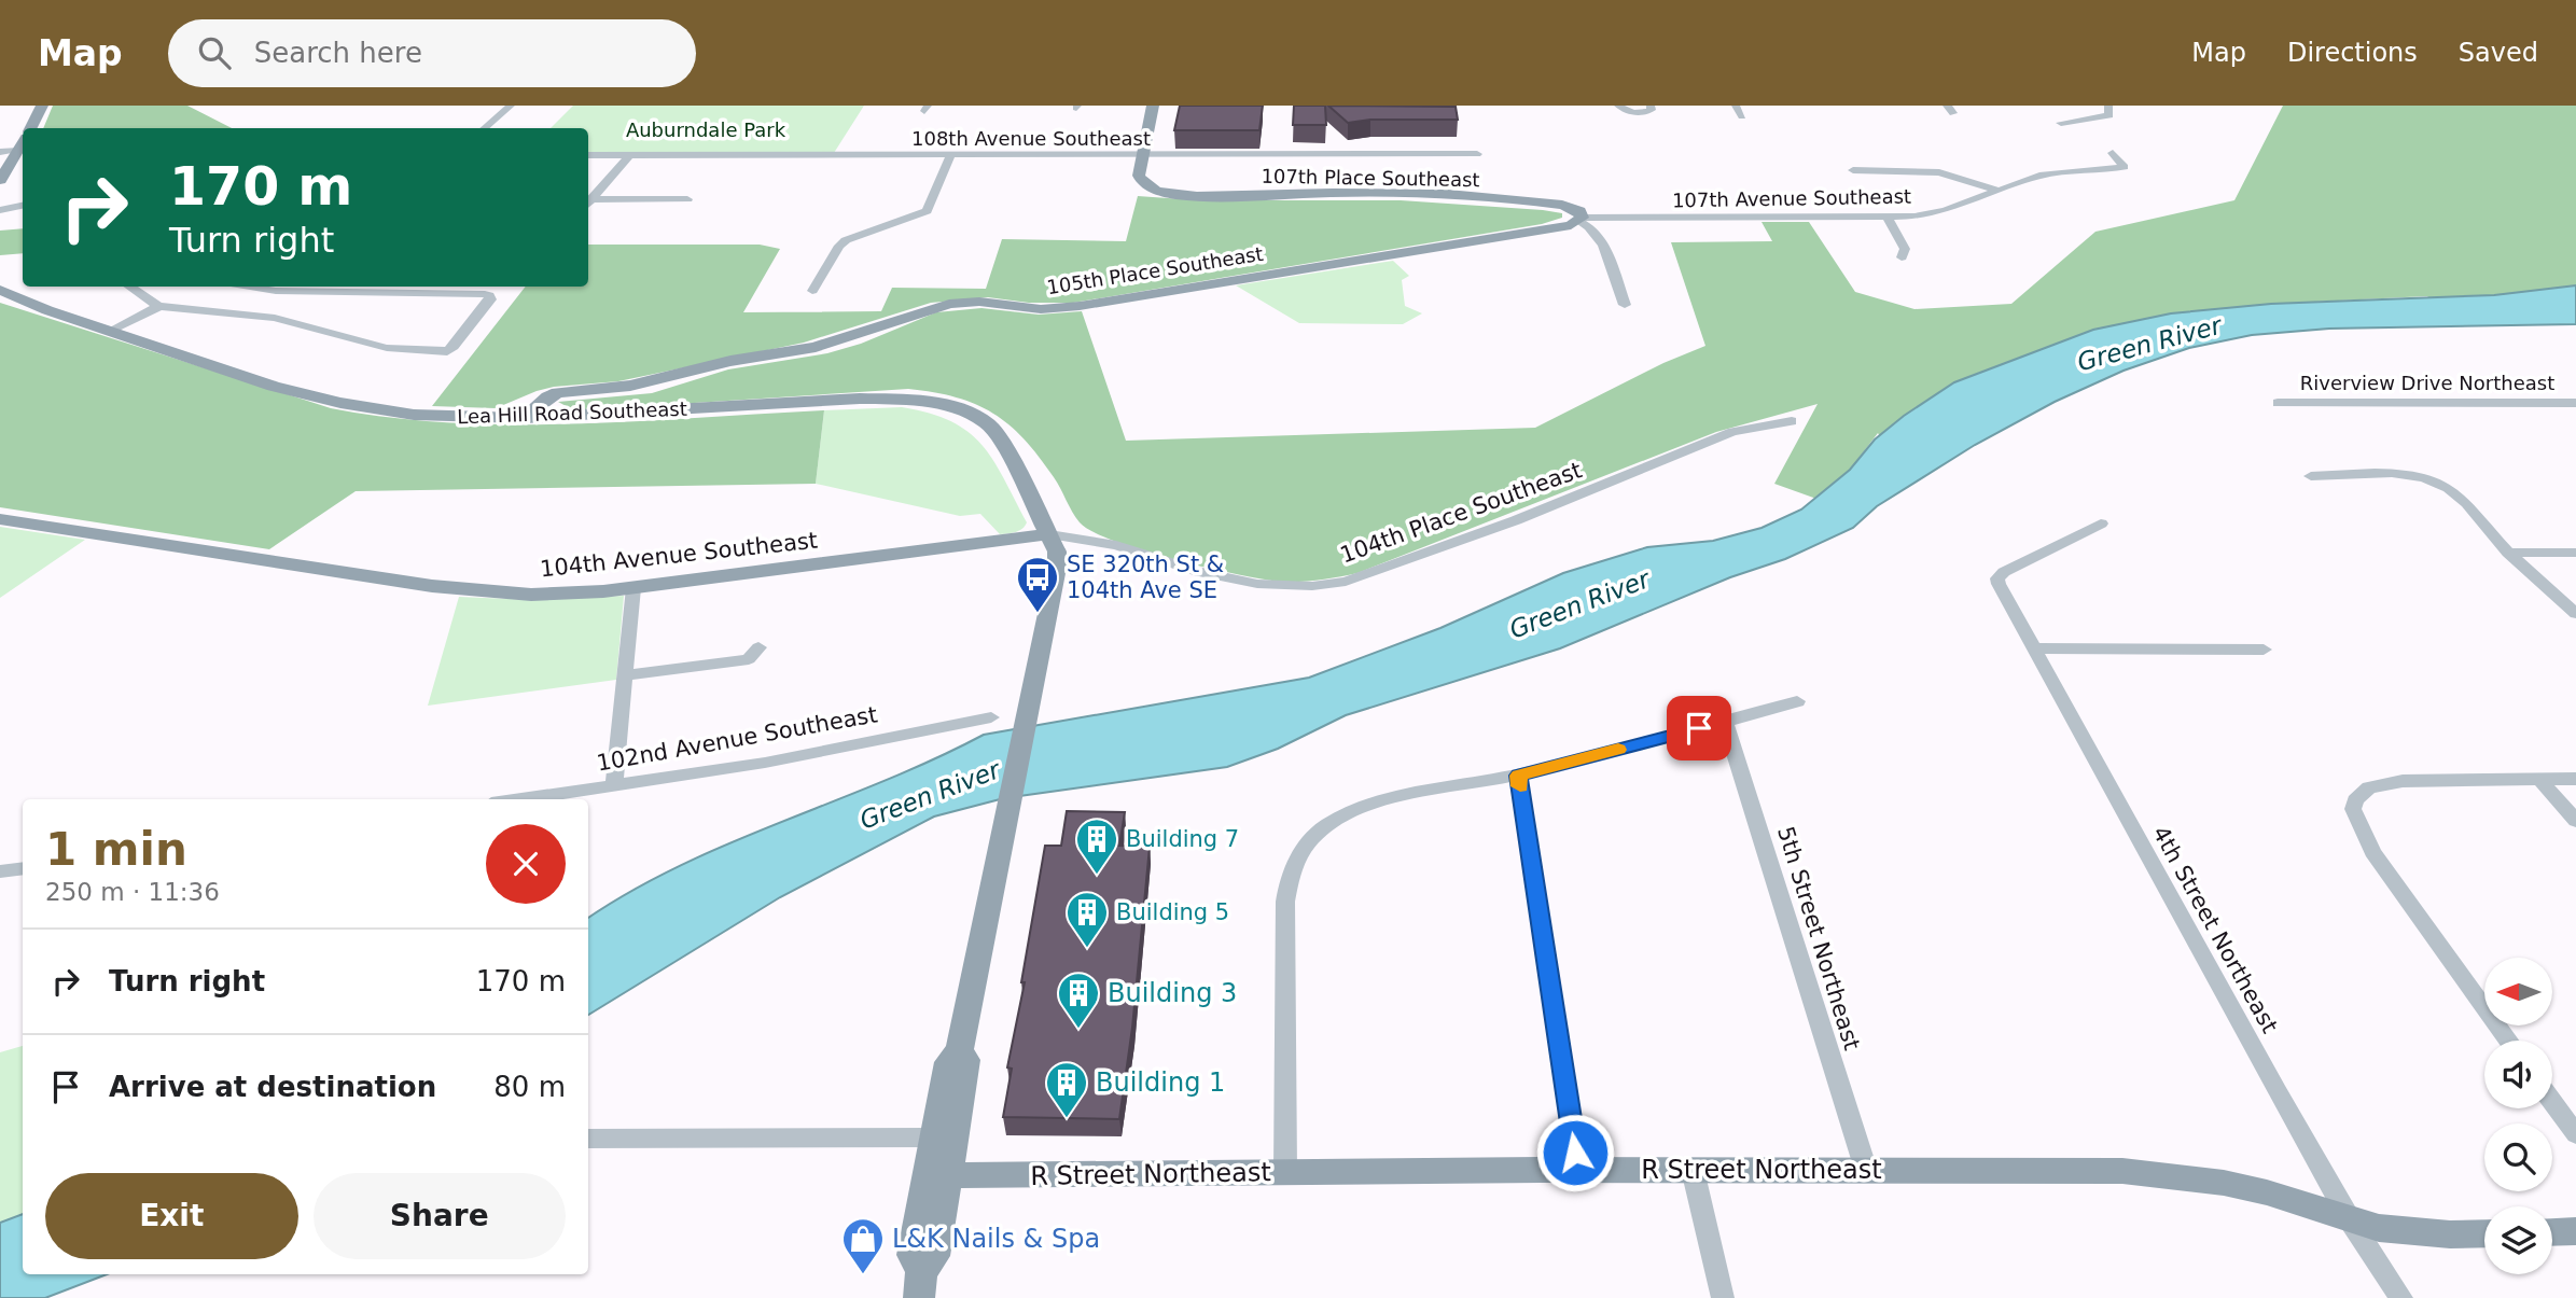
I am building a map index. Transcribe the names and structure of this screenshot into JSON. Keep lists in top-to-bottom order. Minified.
{"streets":{"street":["108th Avenue Southeast","107th Place Southeast","107th Avenue Southeast","105th Place Southeast","Riverview Drive Northeast","Lea Hill Road Southeast","104th Place Southeast","104th Avenue Southeast","102nd Avenue Southeast","4th Street Northeast","5th Street Northeast","R Street Northeast"]},"crossings":[["108th Avenue Southeast","107th Place Southeast"],["107th Place Southeast","107th Avenue Southeast"],["107th Place Southeast","105th Place Southeast"],["107th Avenue Southeast","105th Place Southeast"],["105th Place Southeast","Lea Hill Road Southeast"],["Lea Hill Road Southeast","104th Place Southeast"],["Lea Hill Road Southeast","104th Avenue Southeast"],["104th Place Southeast","104th Avenue Southeast"],["4th Street Northeast","R Street Northeast"],["5th Street Northeast","R Street Northeast"]],"water":["Green River"],"parks":["Auburndale Park"],"places":{"bus stop":["SE 320th St & 104th Ave SE"],"building":["Building 7","Building 5","Building 3","Building 1"],"shop":["L&K Nails & Spa"]},"north":"left","page":{"header":"Map","search":"Search here","nav":["Map","Directions","Saved"],"turn":["170 m","Turn right"],"heading":["1 min","250 m · 11:36"],"list":[{"name":"Turn right","value":"170 m"},{"name":"Arrive at destination","value":"80 m"}],"buttons":["Exit","Share"]}}
